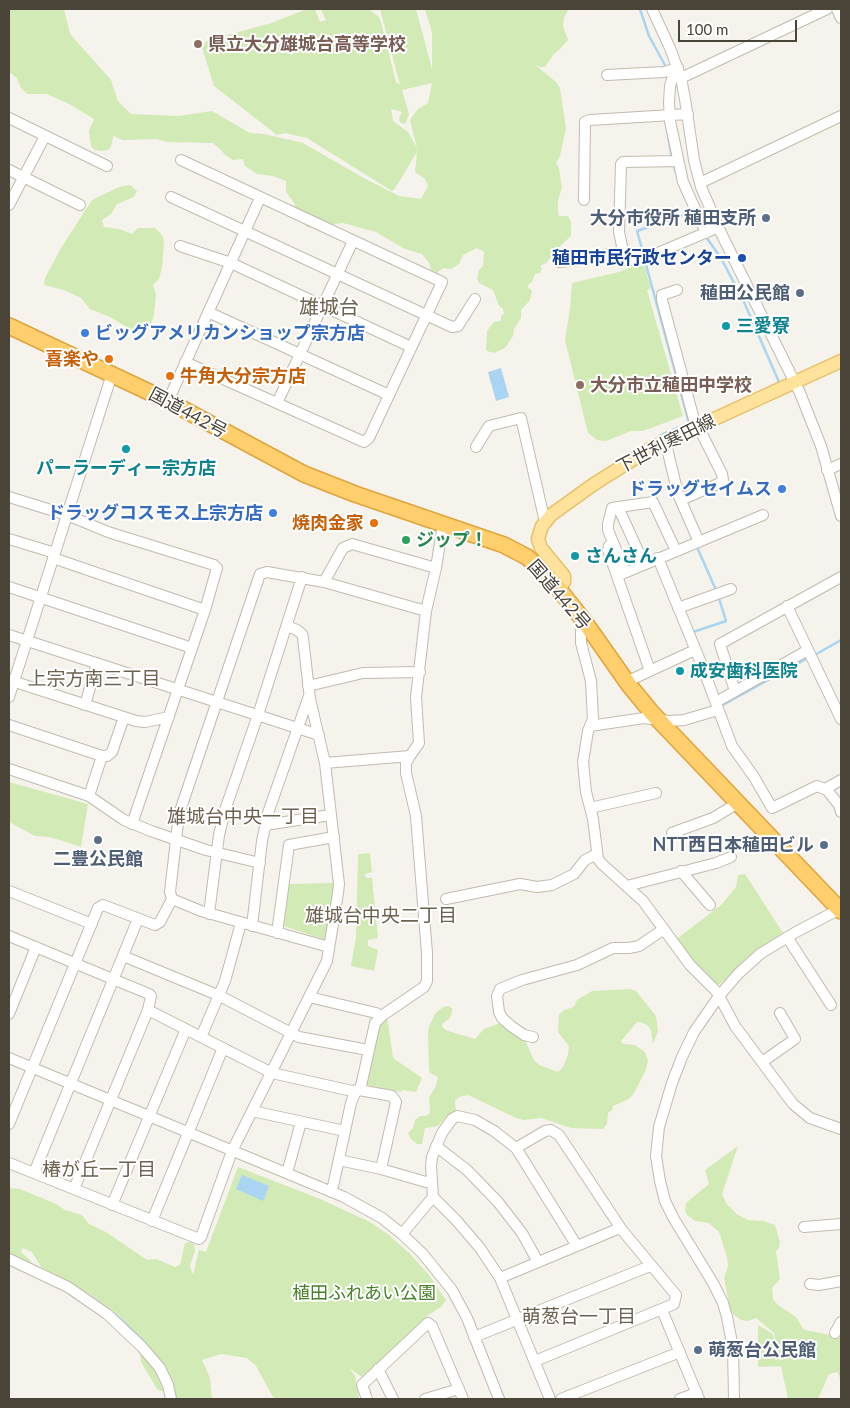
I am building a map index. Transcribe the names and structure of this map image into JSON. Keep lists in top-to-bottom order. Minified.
{"streets":{"highway":["国道442号"],"main road":["下世利寒田線"]},"districts":["雄城台","上宗方南三丁目","雄城台中央一丁目","雄城台中央二丁目","椿が丘一丁目","萌葱台一丁目"],"parks":["植田ふれあい公園"],"places":["県立大分雄城台高等学校","大分市役所 稙田支所","稙田市民行政センター","稙田公民館","三愛寮","ビッグアメリカンショップ宗方店","喜楽や","牛角大分宗方店","大分市立稙田中学校","パーラーディー宗方店","ドラッグセイムス","ドラッグコスモス上宗方店","焼肉金家","ジップ！","さんさん","成安歯科医院","二豊公民館","NTT西日本稙田ビル","萌葱台公民館"],"scale_bar":"100 m"}
